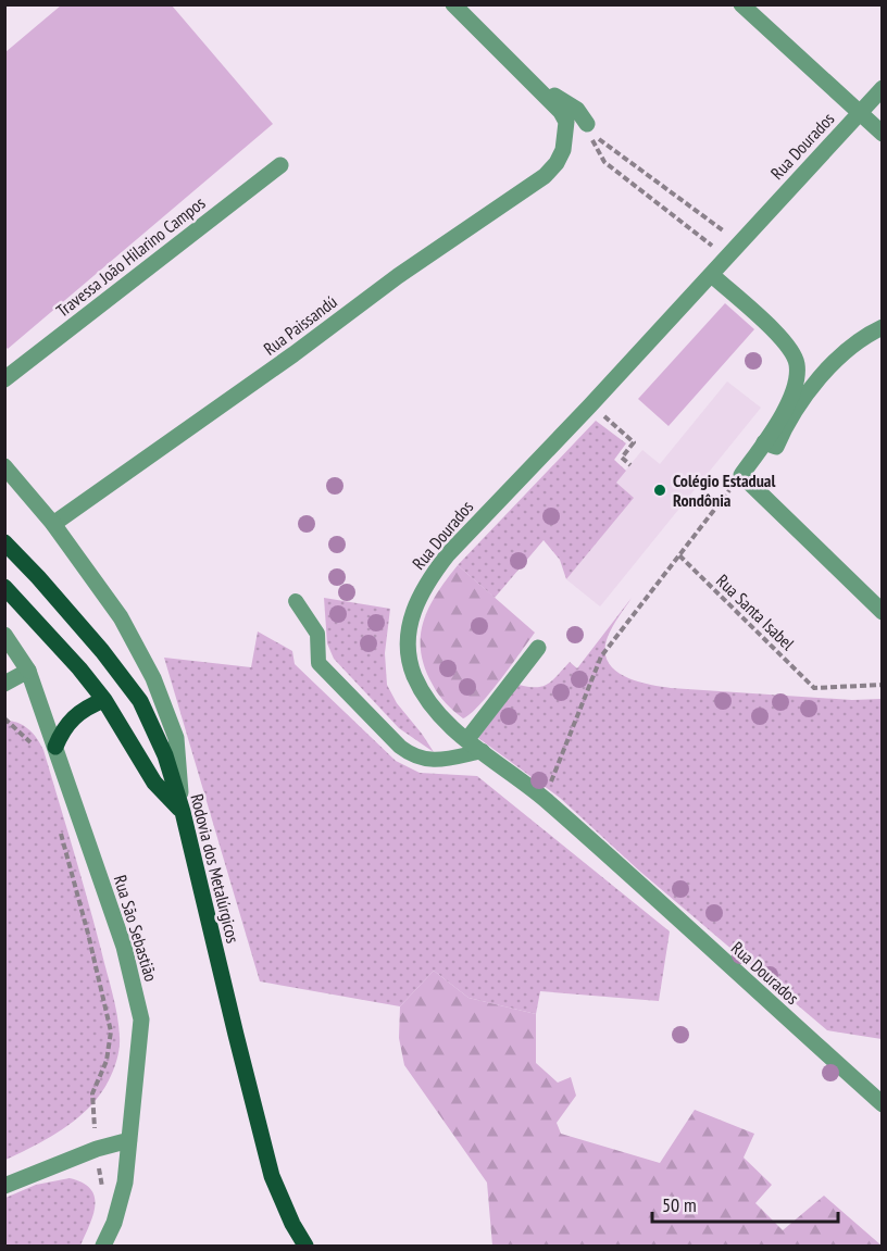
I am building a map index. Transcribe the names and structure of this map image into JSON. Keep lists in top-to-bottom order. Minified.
{"streets":{"main road":["Rodovia dos Metalúrgicos"],"street":["Rua Dourados","Travessa João Hilarino Campos","Rua Paissandú","Rua São Sebastião"],"path":["Rua Santa Isabel"]},"places":["Colégio Estadual Rondônia"],"scale_bar":"50 m"}
